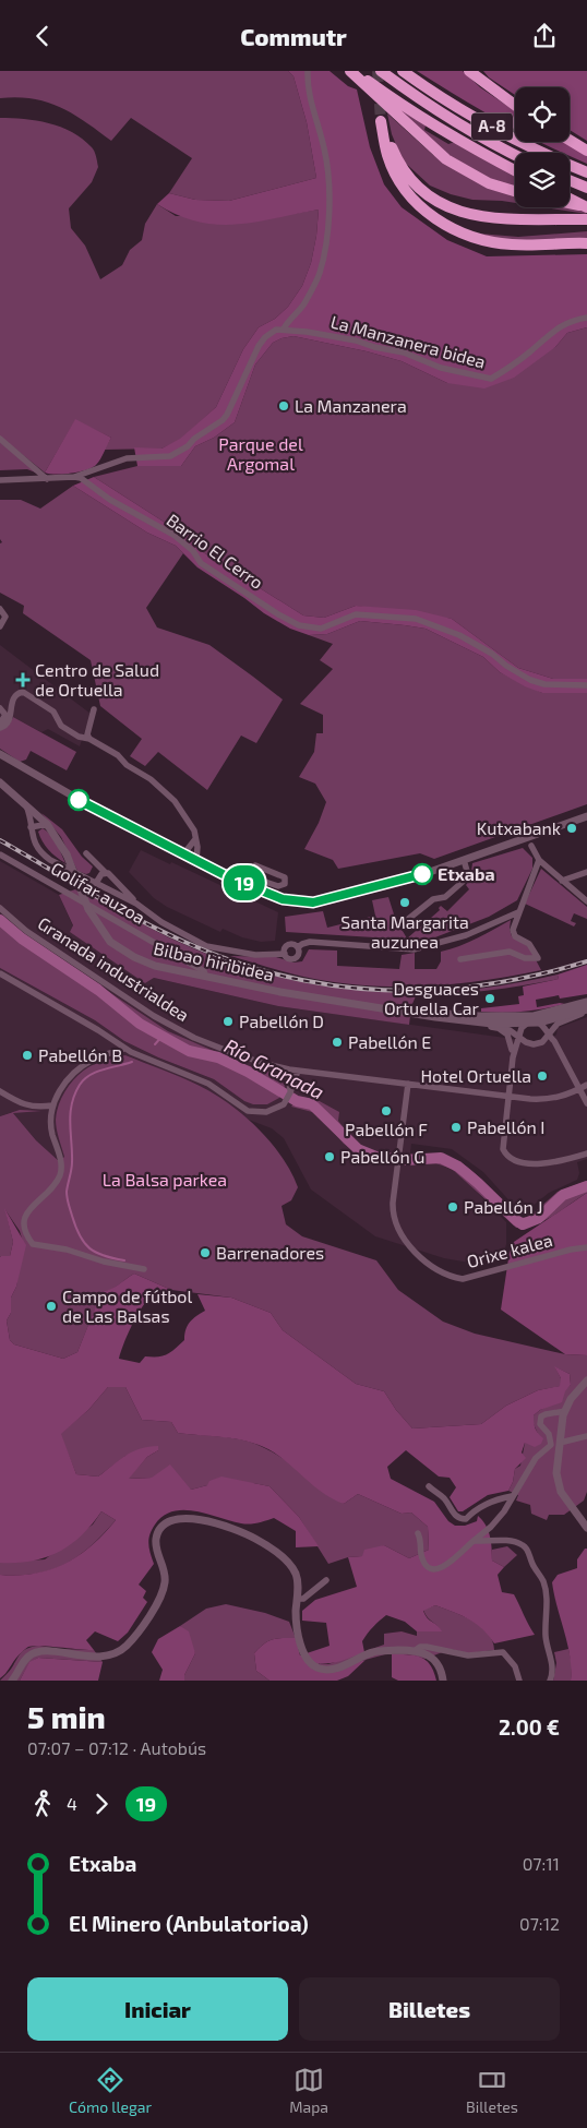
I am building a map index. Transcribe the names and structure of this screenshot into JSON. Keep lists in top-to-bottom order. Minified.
{"streets":{"highway":["A-8"],"street":["La Manzanera bidea","Barrio El Cerro","Golifar auzoa","Bilbao hiribidea","Granada industrialdea","Orixe kalea"]},"crossings":[["Golifar auzoa","Bilbao hiribidea"],["Granada industrialdea","Orixe kalea"]],"water":["Río Granada"],"parks":["Parque del Argomal","La Balsa parkea"],"places":{"other":["La Manzanera","Kutxabank","Etxaba","Santa Margarita auzunea","Desguaces Ortuella Car","Pabellón D","Pabellón E","Pabellón B","Hotel Ortuella","Pabellón F","Pabellón I","Pabellón G","Pabellón J","Barrenadores","Campo de fútbol de Las Balsas"],"health":["Centro de Salud de Ortuella"]},"lines":["bus line 19"],"page":{"header":"Commutr","on_map":"19","heading":["5 min","07:07 – 07:12 · Autobús","2.00 €"],"legs":["4","19"],"list":[{"name":"Etxaba","value":"07:11"},{"name":"El Minero (Anbulatorioa)","value":"07:12"}],"buttons":["Iniciar","Billetes"],"tabs":["Cómo llegar","Mapa","Billetes"]}}
